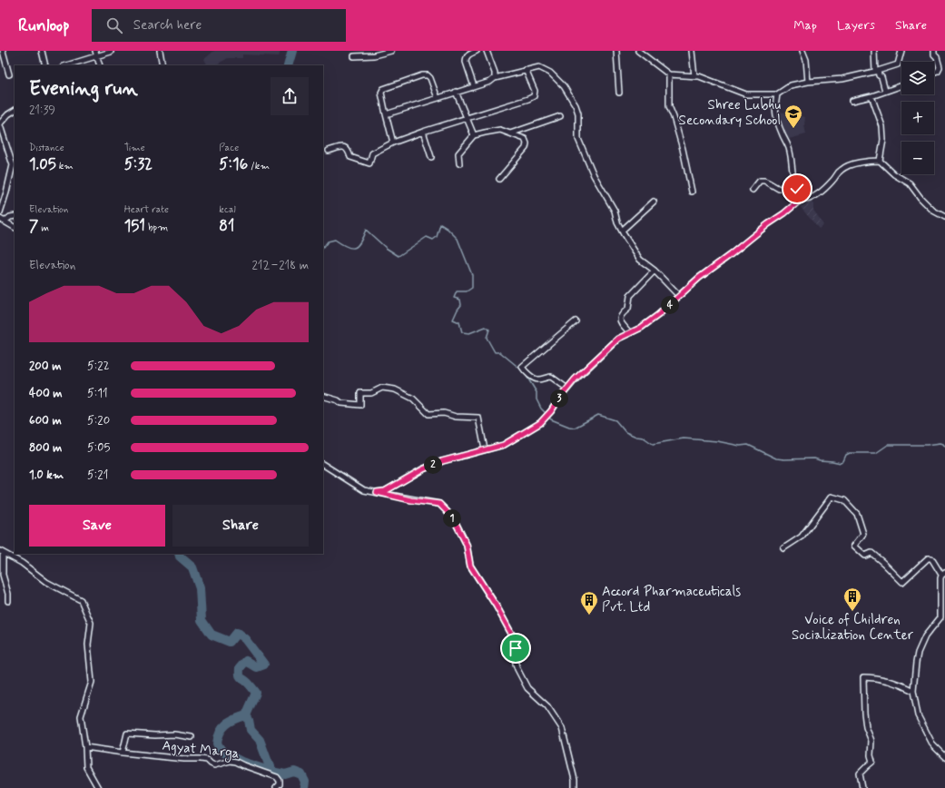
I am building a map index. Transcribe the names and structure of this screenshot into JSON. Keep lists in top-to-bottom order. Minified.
{"streets":{"street":["Agyat Marga"]},"places":{"school or university":["Shree Lubhu Secondary School"],"building":["Voice of Children Socialization Center","Accord Pharmaceuticals Pvt. Ltd"]},"page":{"header":"Runloop","search":"Search here","nav":["Map","Layers","Share"],"map_buttons":["+","−"],"heading":["Evening run","21:39"],"stats":[["Distance","1.05 km"],["Time","5:32"],["Pace","5:16 /km"],["Elevation","7 m"],["Heart rate","151 bpm"],["kcal","81"]],"chart":["Elevation","212–218 m"],"pins":["4","3","2","1"],"list":[{"name":"200 m","note":"5:22"},{"name":"400 m","note":"5:11"},{"name":"600 m","note":"5:20"},{"name":"800 m","note":"5:05"},{"name":"1.0 km","note":"5:21"}],"buttons":["Save","Share"]}}
